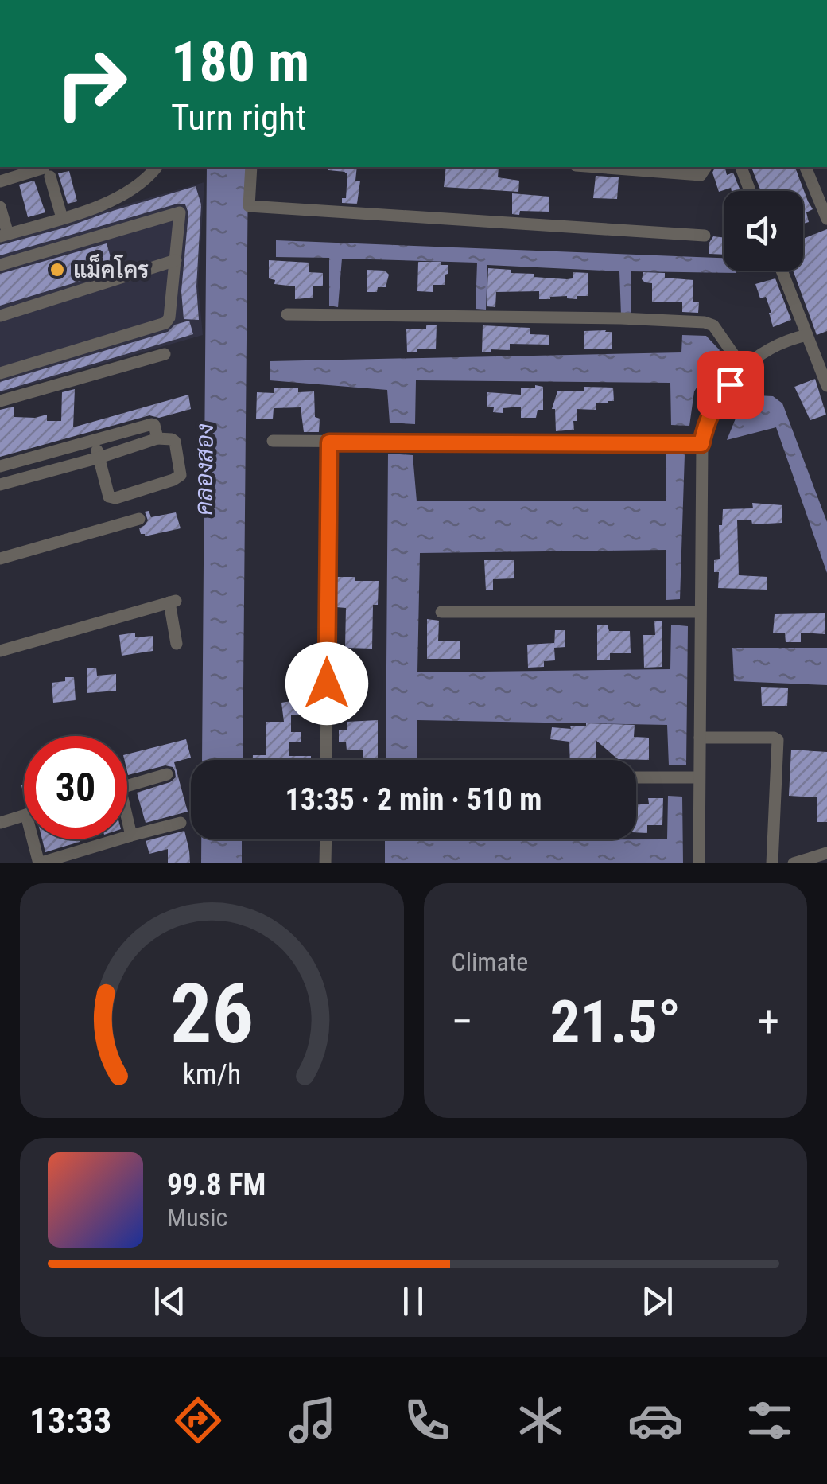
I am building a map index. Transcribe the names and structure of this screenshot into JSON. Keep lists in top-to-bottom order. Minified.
{"water":["คลองสอง"],"places":["แม็คโคร"],"page":{"turn":["180 m","Turn right"],"limit":"30","trip":"13:35 · 2 min · 510 m","tile":"Climate","heat":["−","21.5°","+"],"song":["99.8 FM","Music"],"tabs":"13:33","gauge":["26","km/h"]}}
